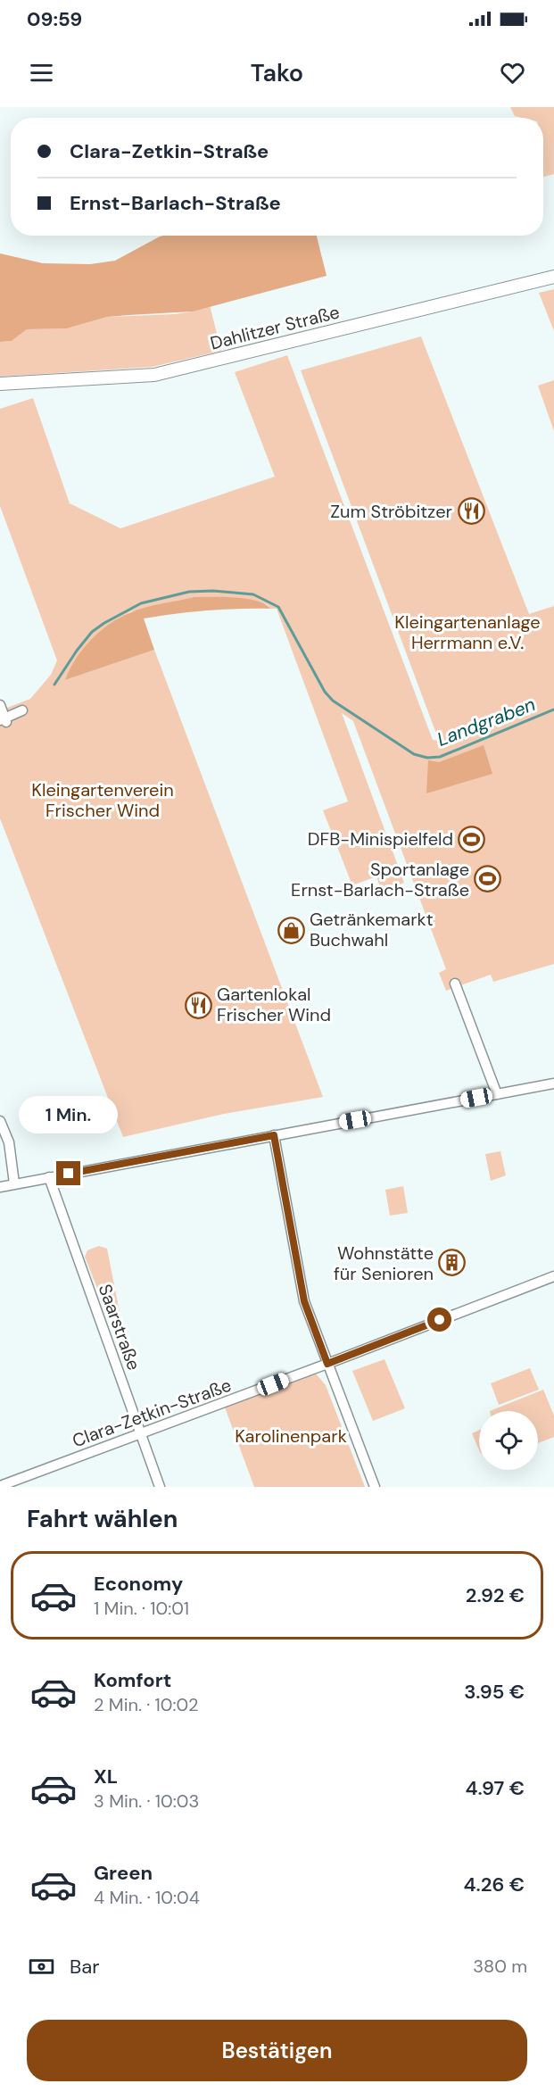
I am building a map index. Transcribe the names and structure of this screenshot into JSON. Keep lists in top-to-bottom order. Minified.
{"streets":{"street":["Dahlitzer Straße","Saarstraße","Clara-Zetkin-Straße"]},"crossings":[["Saarstraße","Clara-Zetkin-Straße"]],"water":["Landgraben"],"parks":["Kleingartenanlage Herrmann e.V.","Kleingartenverein Frischer Wind","Karolinenpark"],"places":{"restaurant":["Zum Ströbitzer","Gartenlokal Frischer Wind"],"sports":["DFB-Minispielfeld","Sportanlage Ernst-Barlach-Straße"],"shop":["Getränkemarkt Buchwahl"],"building":["Wohnstätte für Senioren"]},"page":{"status":"09:59","header":"Tako","banner":["Clara-Zetkin-Straße","Ernst-Barlach-Straße"],"bubble":"1 Min.","heading":"Fahrt wählen","list":[{"name":"Economy","note":"1 Min. · 10:01","value":"2.92 €"},{"name":"Komfort","note":"2 Min. · 10:02","value":"3.95 €"},{"name":"XL","note":"3 Min. · 10:03","value":"4.97 €"},{"name":"Green","note":"4 Min. · 10:04","value":"4.26 €"}],"pay":["Bar","380 m"],"buttons":"Bestätigen"}}
